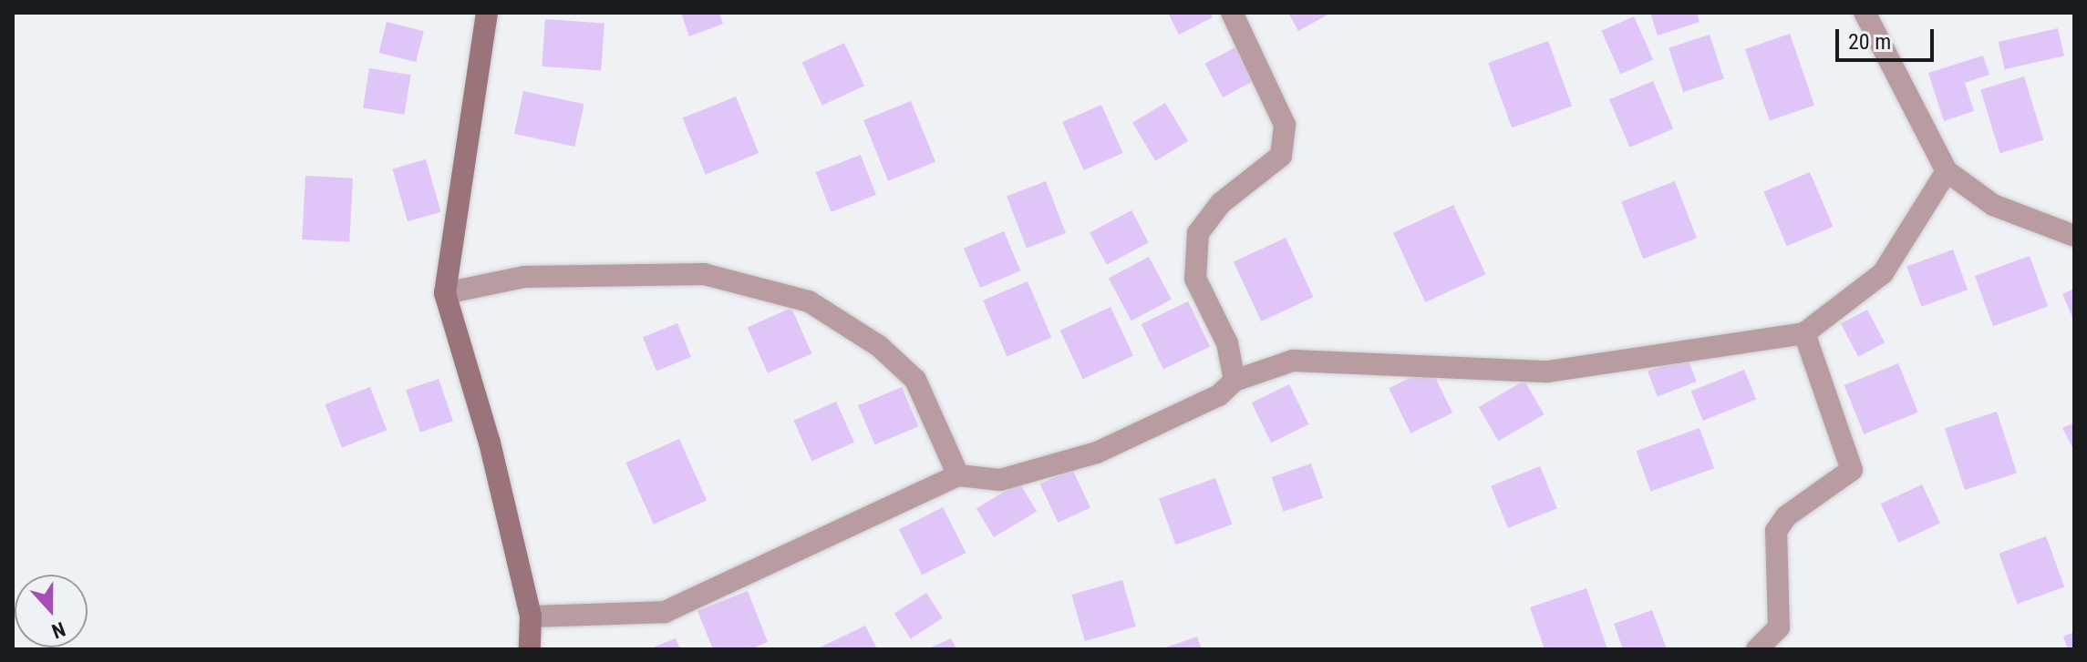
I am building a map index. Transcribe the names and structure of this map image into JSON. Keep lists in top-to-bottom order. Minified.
{"scale_bar":"20 m","north":"bottom"}
